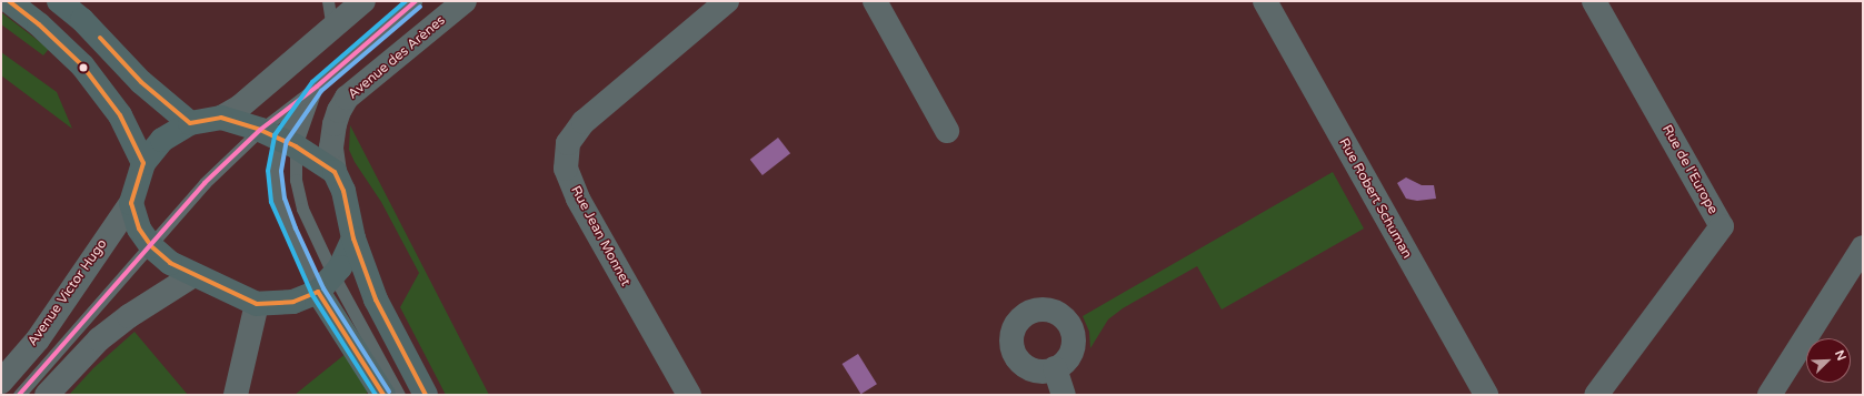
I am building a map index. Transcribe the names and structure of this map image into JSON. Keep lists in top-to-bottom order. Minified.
{"streets":{"street":["Avenue des Arènes","Rue de l'Europe","Rue Robert Schuman","Rue Jean Monnet","Avenue Victor Hugo"]},"north":"top right"}
